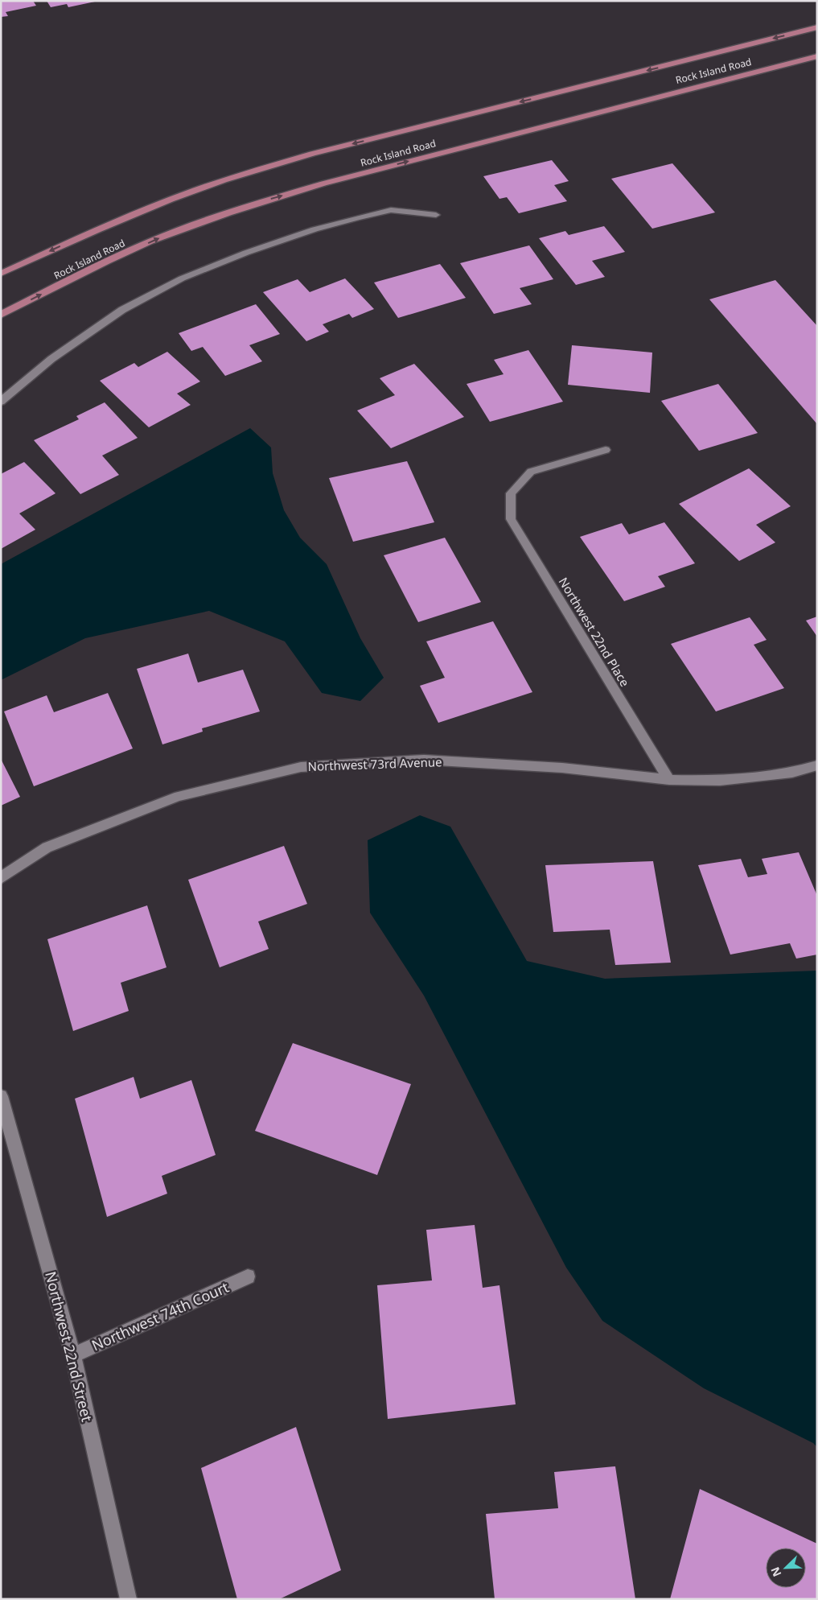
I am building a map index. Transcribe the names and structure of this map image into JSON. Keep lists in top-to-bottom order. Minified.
{"streets":{"main road":["Rock Island Road"],"street":["Northwest 22nd Place","Northwest 73rd Avenue","Northwest 74th Court","Northwest 22nd Street"]},"crossings":[["Northwest 22nd Place","Northwest 73rd Avenue"],["Northwest 74th Court","Northwest 22nd Street"]],"north":"bottom left"}
